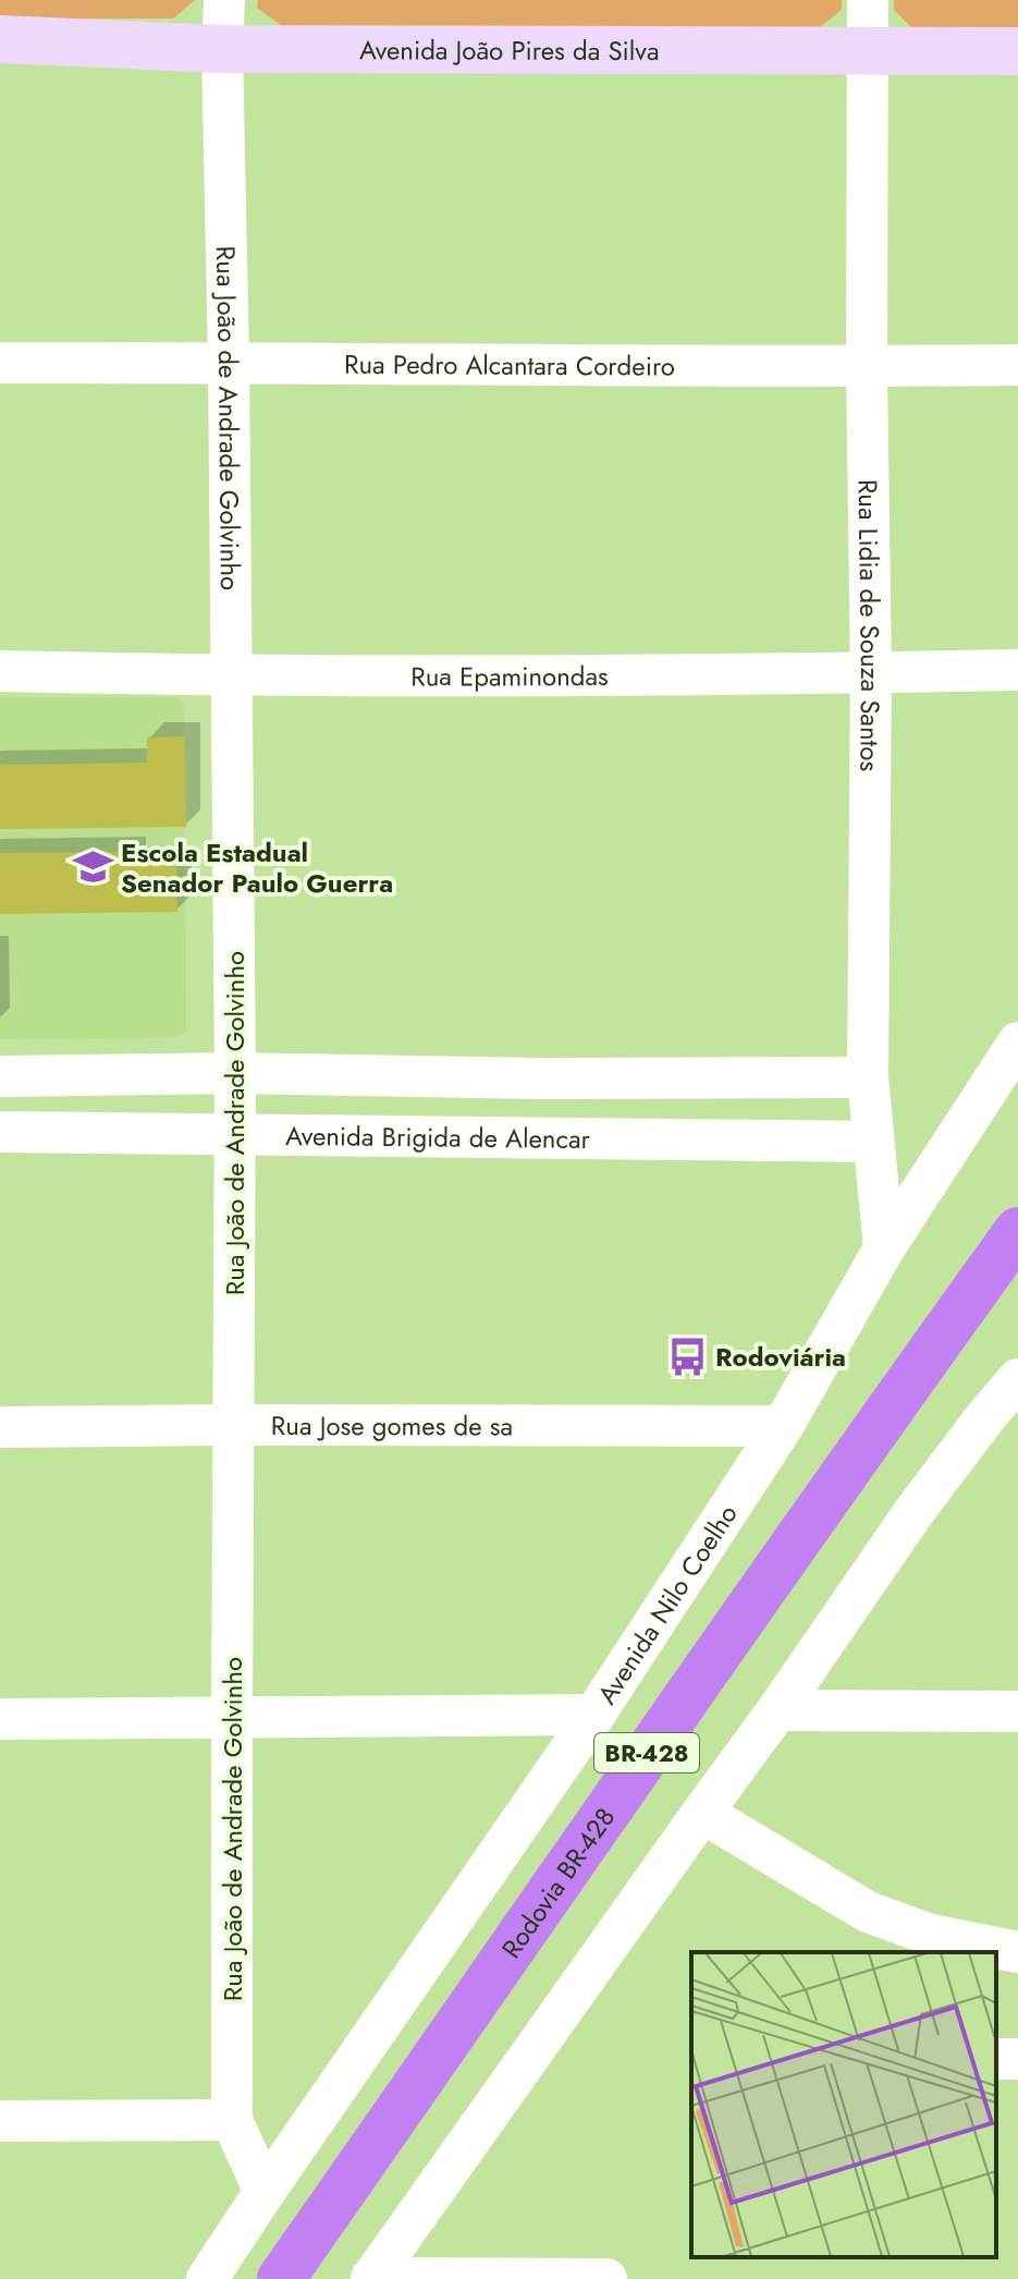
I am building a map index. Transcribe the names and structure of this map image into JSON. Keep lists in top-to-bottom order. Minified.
{"streets":{"highway":["BR-428","Rodovia BR-428"],"street":["Avenida João Pires da Silva","Rua Pedro Alcantara Cordeiro","Rua João de Andrade Golvinho","Rua Lidia de Souza Santos","Rua Epaminondas","Avenida Brigida de Alencar","Rua Jose gomes de sa","Avenida Nilo Coelho"]},"crossings":[["Avenida João Pires da Silva","Rua João de Andrade Golvinho"],["Avenida João Pires da Silva","Rua Lidia de Souza Santos"],["Rua Pedro Alcantara Cordeiro","Rua João de Andrade Golvinho"],["Rua Pedro Alcantara Cordeiro","Rua Lidia de Souza Santos"],["Rua João de Andrade Golvinho","Rua Epaminondas"],["Rua João de Andrade Golvinho","Avenida Brigida de Alencar"],["Rua João de Andrade Golvinho","Rua Jose gomes de sa"],["Rua João de Andrade Golvinho","Avenida Nilo Coelho"],["Rua Lidia de Souza Santos","Rua Epaminondas"],["Rua Lidia de Souza Santos","Avenida Brigida de Alencar"],["Rua Lidia de Souza Santos","Avenida Nilo Coelho"],["Rua Jose gomes de sa","Avenida Nilo Coelho"]],"places":{"school or university":["Escola Estadual Senador Paulo Guerra"],"bus stop":["Rodoviária"]}}
